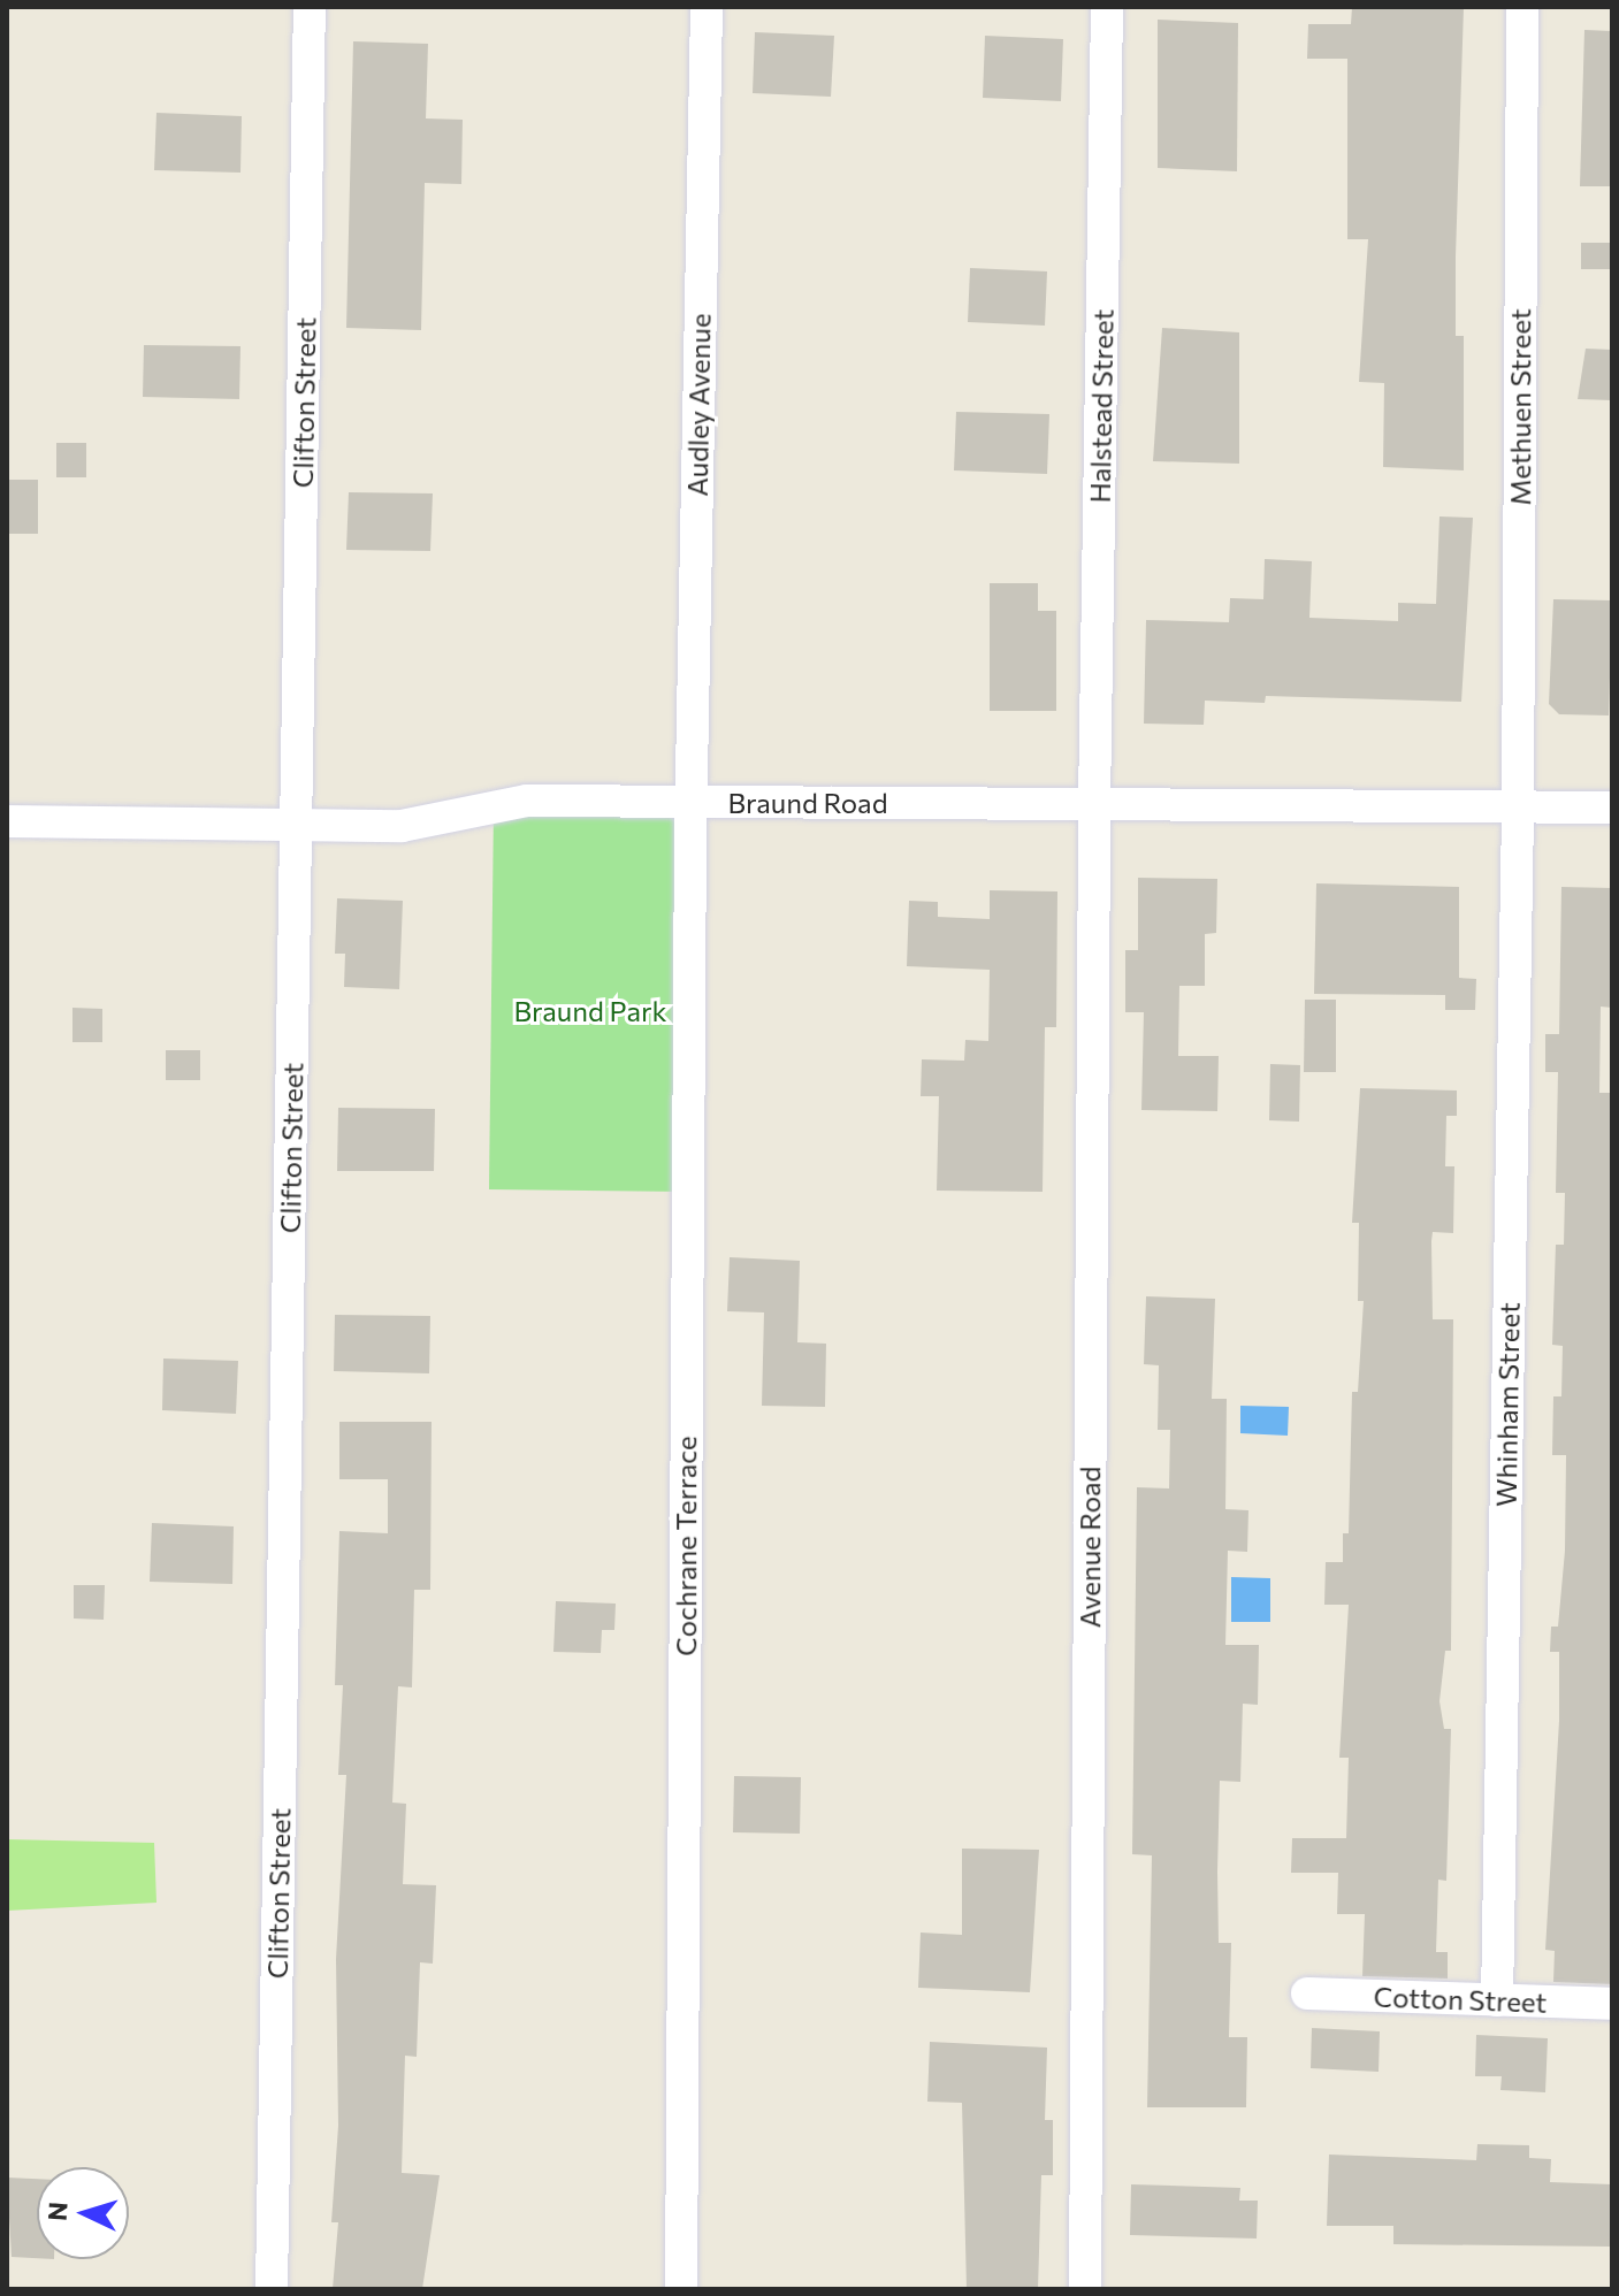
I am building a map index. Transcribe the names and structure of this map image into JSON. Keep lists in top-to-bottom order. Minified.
{"streets":{"street":["Clifton Street","Audley Avenue","Halstead Street","Methuen Street","Braund Road","Whinham Street","Cochrane Terrace","Avenue Road","Cotton Street"]},"crossings":[["Clifton Street","Braund Road"],["Audley Avenue","Braund Road"],["Audley Avenue","Cochrane Terrace"],["Halstead Street","Braund Road"],["Halstead Street","Avenue Road"],["Methuen Street","Braund Road"],["Methuen Street","Whinham Street"],["Braund Road","Whinham Street"],["Braund Road","Cochrane Terrace"],["Braund Road","Avenue Road"],["Whinham Street","Cotton Street"]],"parks":["Braund Park"],"north":"left"}
